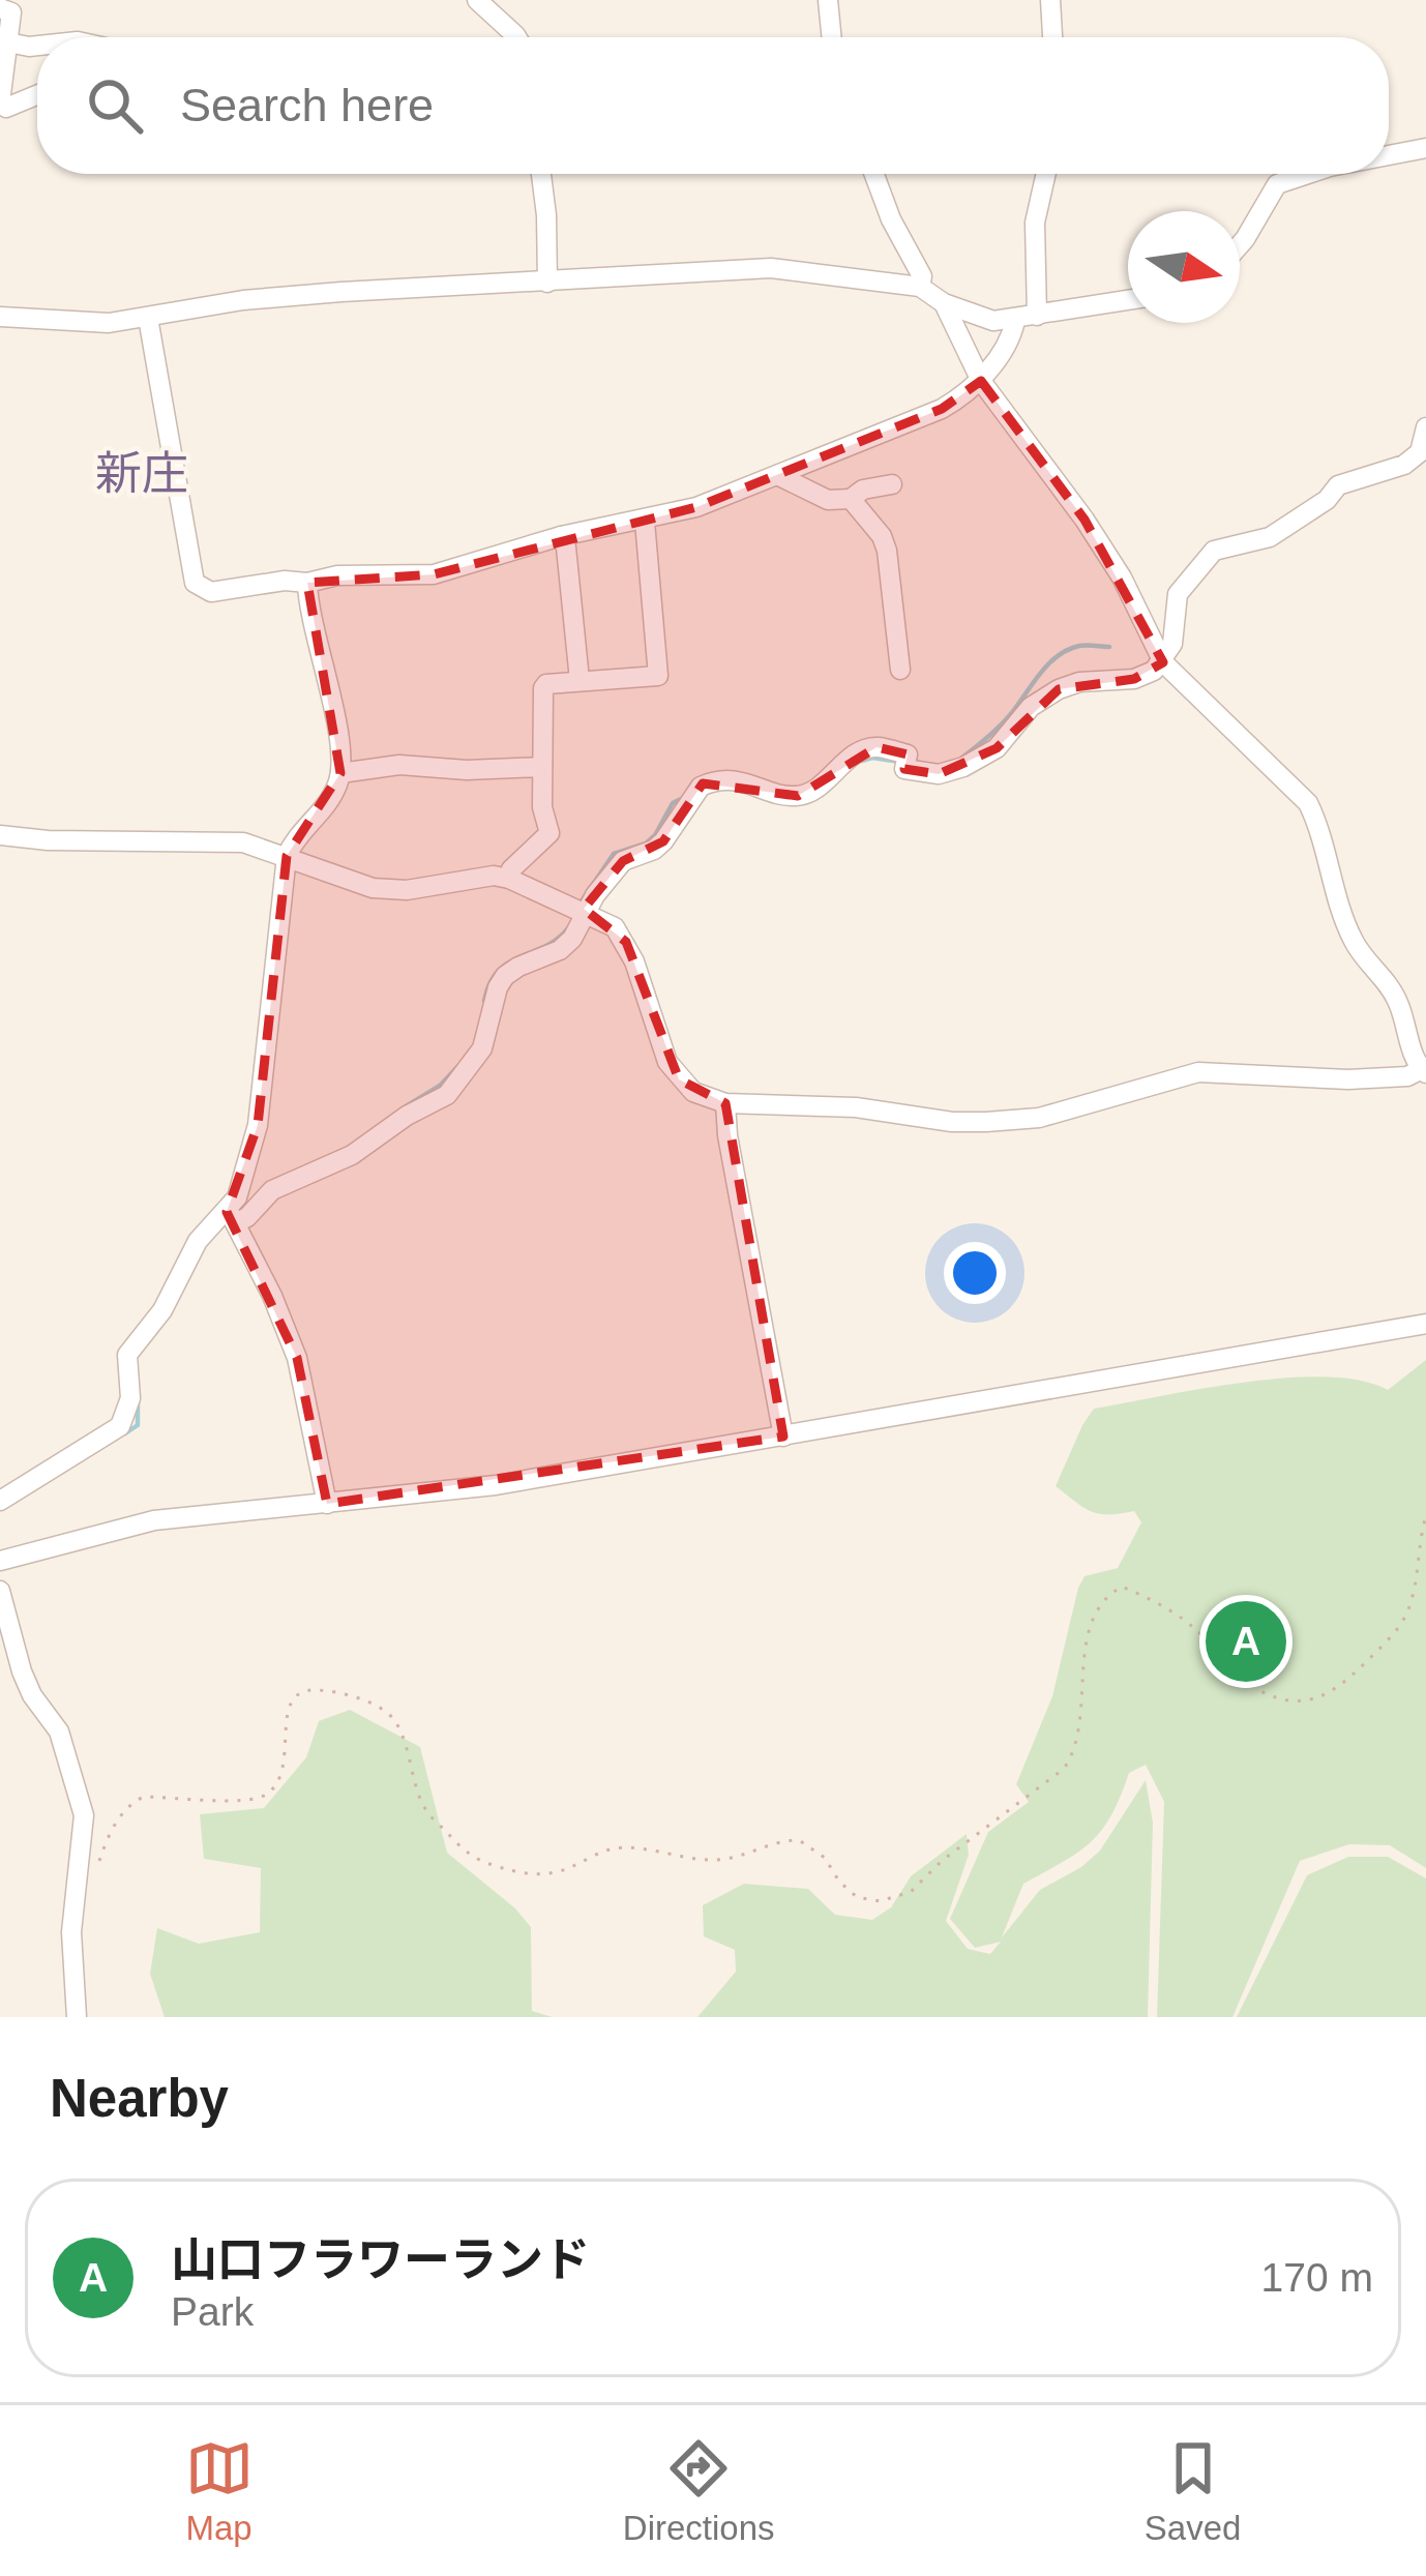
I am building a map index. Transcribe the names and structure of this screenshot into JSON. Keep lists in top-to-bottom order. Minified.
{"districts":["新庄"],"north":"right","page":{"search":"Search here","pins":"A","heading":"Nearby","list":[{"mark":"A","name":"山口フラワーランド","note":"Park","value":"170 m"}],"nav":["Map","Directions","Saved"]}}
